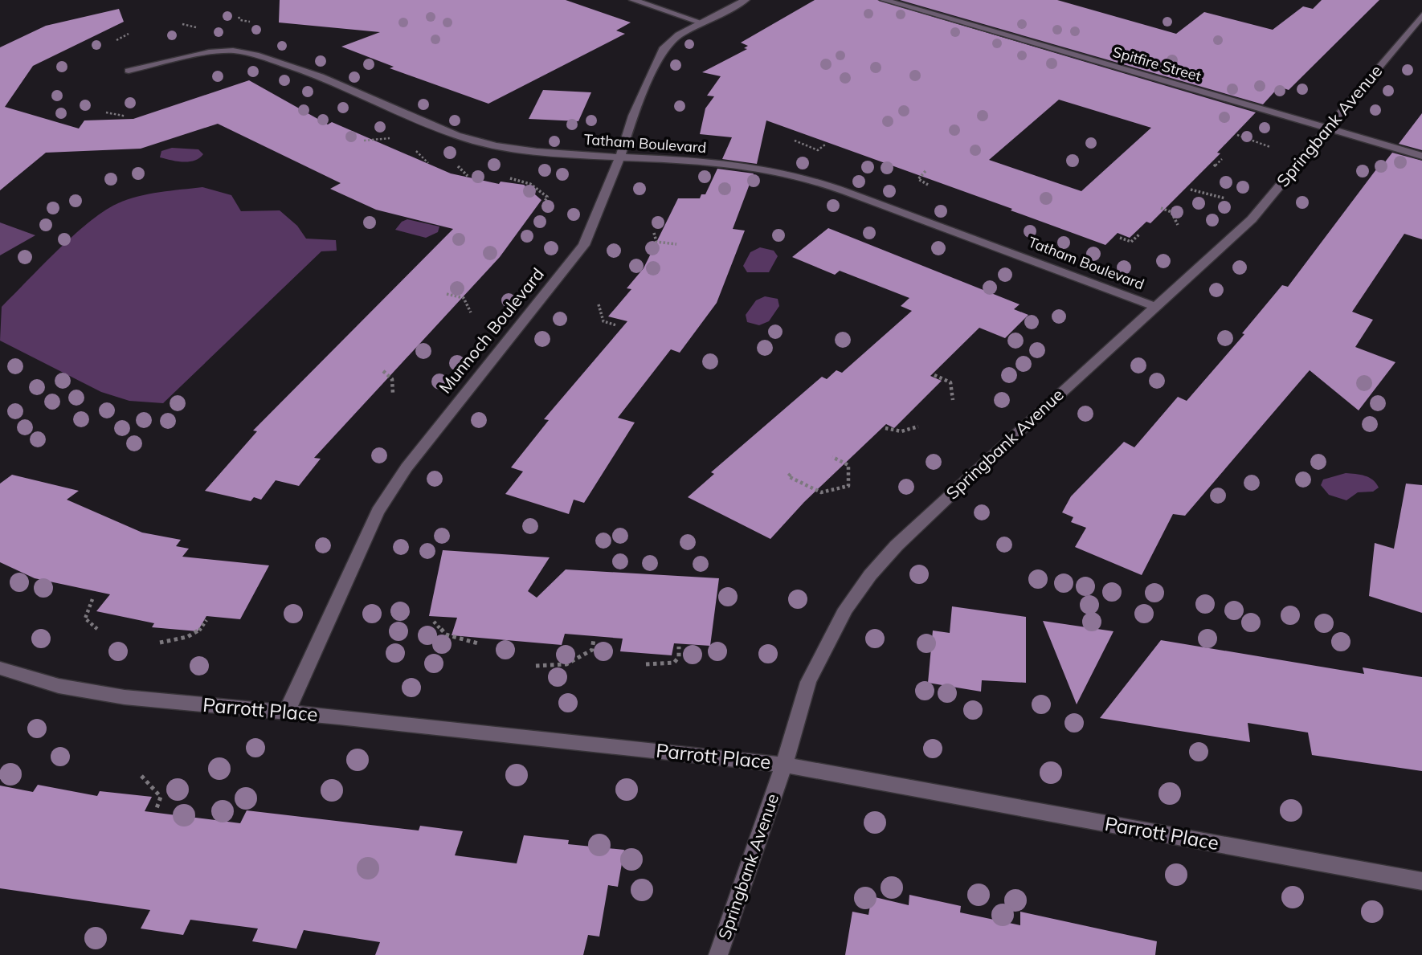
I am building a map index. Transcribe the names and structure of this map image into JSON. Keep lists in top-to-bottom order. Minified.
{"streets":{"street":["Spitfire Street","Springbank Avenue","Tatham Boulevard","Munnoch Boulevard","Parrott Place"]},"crossings":[["Spitfire Street","Springbank Avenue"],["Springbank Avenue","Tatham Boulevard"],["Springbank Avenue","Parrott Place"],["Tatham Boulevard","Munnoch Boulevard"],["Munnoch Boulevard","Parrott Place"]]}
